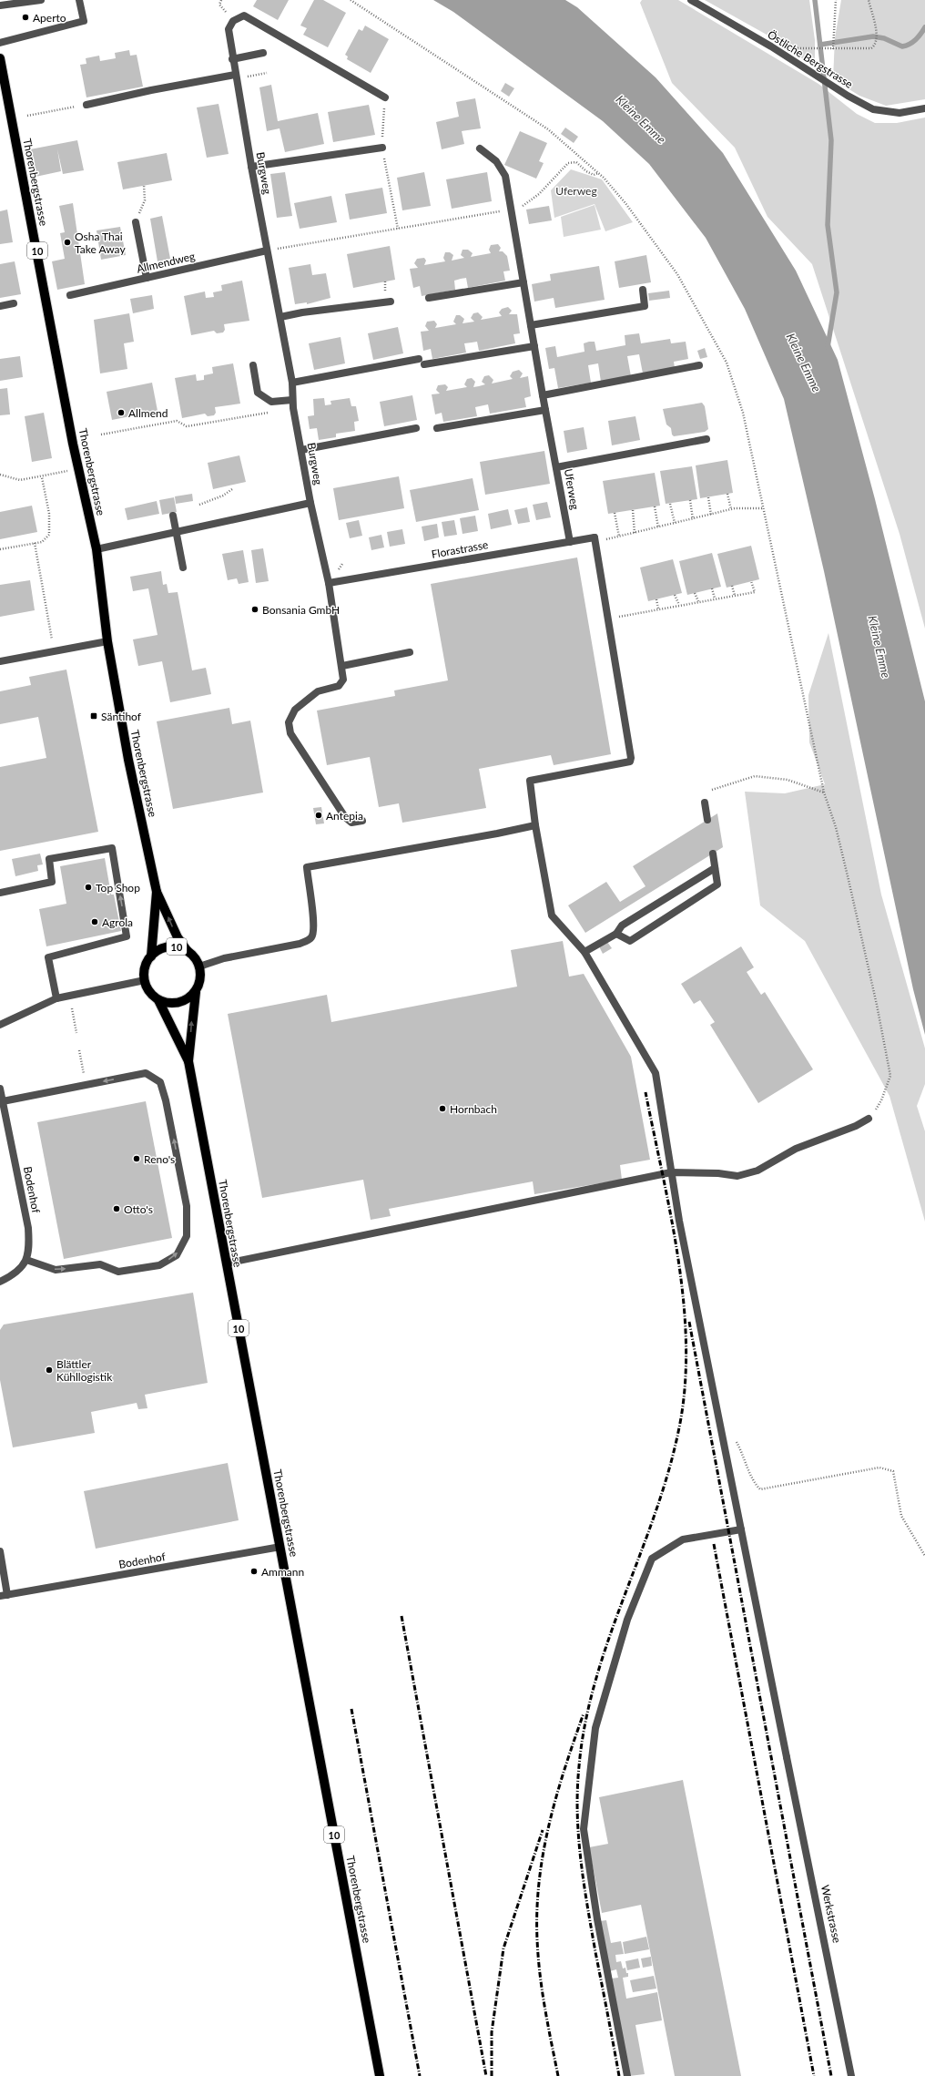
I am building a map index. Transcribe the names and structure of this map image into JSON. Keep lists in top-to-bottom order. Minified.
{"streets":{"main road":["Thorenbergstrasse","10"],"street":["Östliche Bergstrasse","Burgweg","Allmendweg","Uferweg","Florastrasse","Bodenhof","Werkstrasse"]},"crossings":[["Burgweg","Allmendweg"],["Thorenbergstrasse","10"],["Thorenbergstrasse","Bodenhof"],["Uferweg","Florastrasse"]],"water":["Kleine Emme"],"parks":["Uferweg"],"places":{"other":["Aperto","Osha Thai Take Away","Allmend","Bonsania GmbH","Antepia","Top Shop","Agrola","Hornbach","Reno's","Otto's","Blättler Kühllogistik","Ammann"],"transit":["Säntihof"]}}
